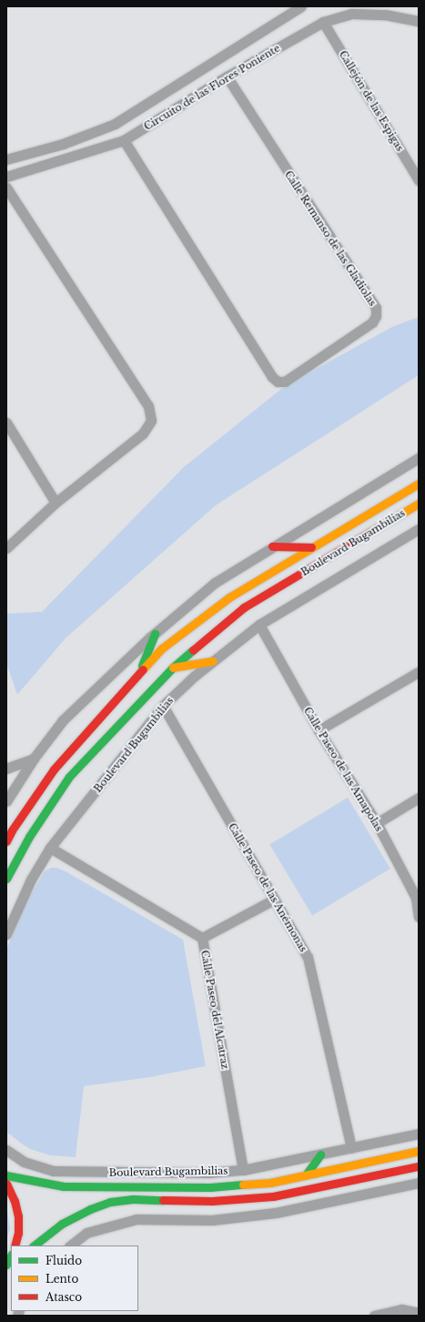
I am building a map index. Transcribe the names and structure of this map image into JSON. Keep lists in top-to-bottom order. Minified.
{"streets":{"street":["Circuito de las Flores Poniente","Callejón de las Espigas","Calle Remanso de las Gladiolas","Boulevard Bugambilias","Calle Paseo de las Amapolas","Calle Paseo de las Anémonas","Calle Paseo del Alcatraz"]},"crossings":[["Circuito de las Flores Poniente","Callejón de las Espigas"],["Circuito de las Flores Poniente","Calle Remanso de las Gladiolas"],["Boulevard Bugambilias","Calle Paseo de las Amapolas"],["Boulevard Bugambilias","Calle Paseo de las Anémonas"],["Boulevard Bugambilias","Calle Paseo del Alcatraz"]],"legend":["Fluido","Lento","Atasco"]}
